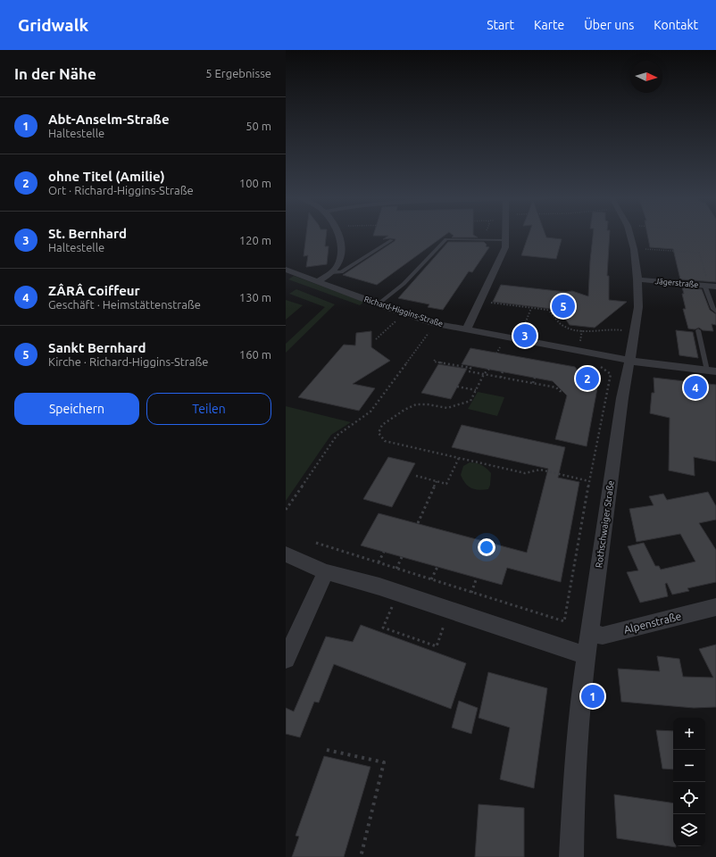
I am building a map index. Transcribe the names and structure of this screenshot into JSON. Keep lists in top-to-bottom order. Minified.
{"streets":{"street":["Jägerstraße","Richard-Higgins-Straße","Rothschwaiger Straße","Alpenstraße"]},"crossings":[["Jägerstraße","Rothschwaiger Straße"],["Richard-Higgins-Straße","Rothschwaiger Straße"],["Rothschwaiger Straße","Alpenstraße"]],"north":"right","page":{"header":"Gridwalk","nav":["Start","Karte","Über uns","Kontakt"],"heading":["In der Nähe","5 Ergebnisse"],"list":[{"mark":"1","name":"Abt-Anselm-Straße","note":"Haltestelle","value":"50 m"},{"mark":"2","name":"ohne Titel (Amilie)","note":"Ort · Richard-Higgins-Straße","value":"100 m"},{"mark":"3","name":"St. Bernhard","note":"Haltestelle","value":"120 m"},{"mark":"4","name":"ZÂRÂ Coiffeur","note":"Geschäft · Heimstättenstraße","value":"130 m"},{"mark":"5","name":"Sankt Bernhard","note":"Kirche · Richard-Higgins-Straße","value":"160 m"}],"pins":["5","3","2","4","1"],"buttons":["Speichern","Teilen"],"map_buttons":["+","−"]}}
